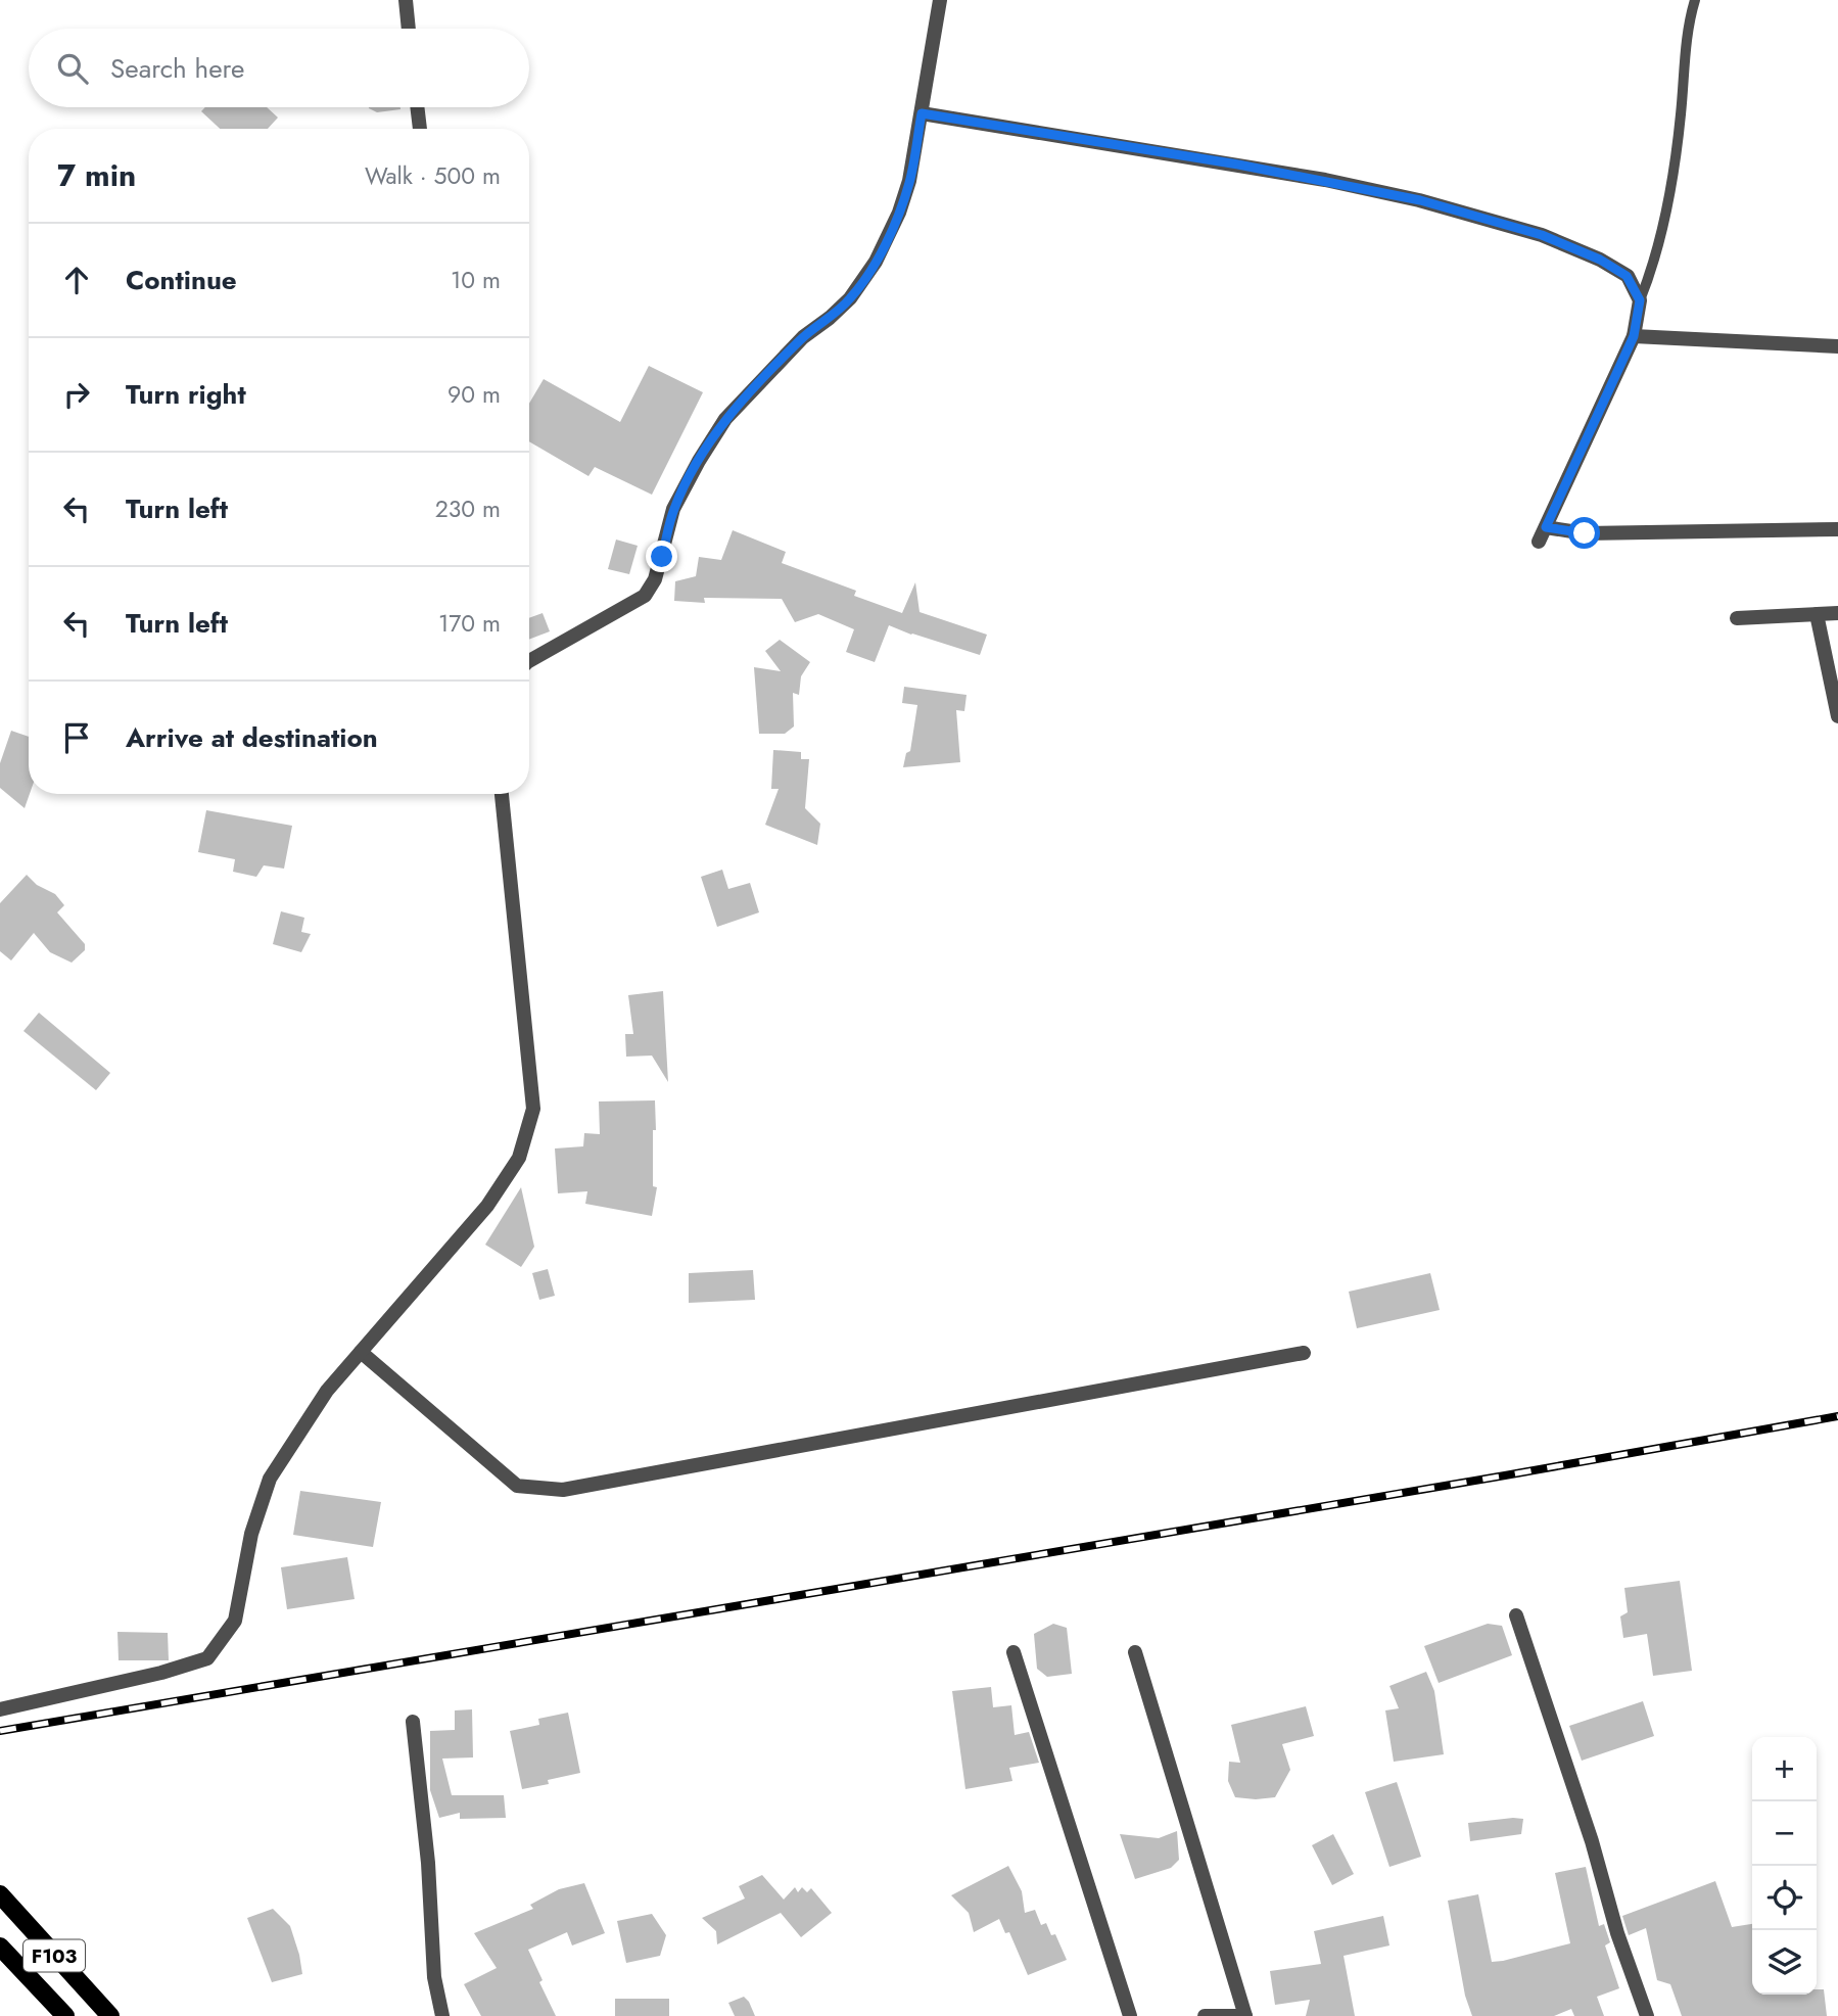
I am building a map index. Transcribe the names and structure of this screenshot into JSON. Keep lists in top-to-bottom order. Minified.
{"streets":{"main road":["F103"]},"page":{"search":"Search here","heading":["7 min","Walk · 500 m"],"list":[["Continue","10 m"],["Turn right","90 m"],["Turn left","230 m"],["Turn left","170 m"],"Arrive at destination"],"map_buttons":["+","−"]}}
